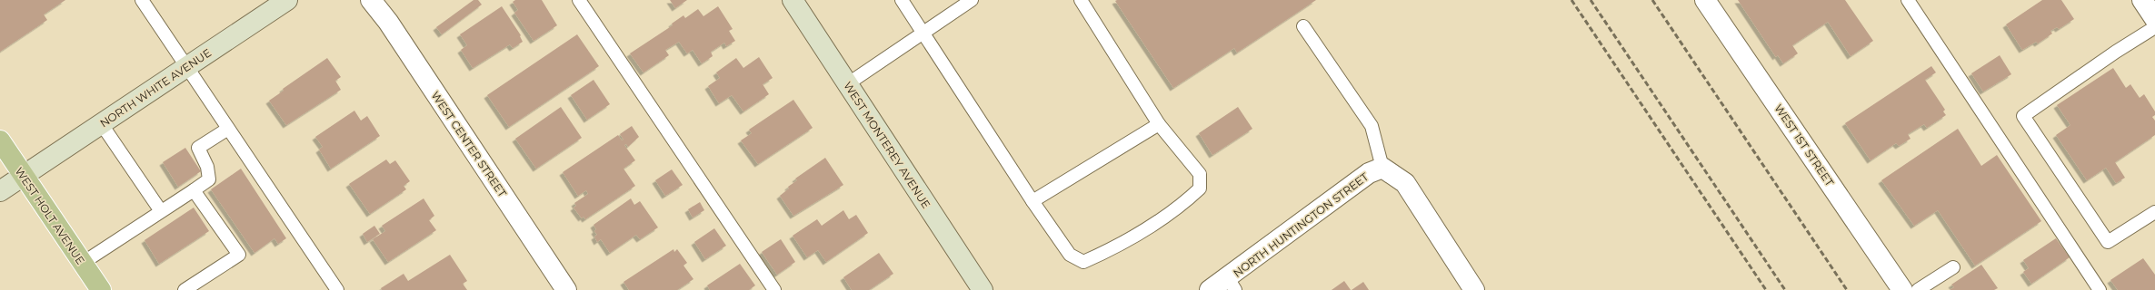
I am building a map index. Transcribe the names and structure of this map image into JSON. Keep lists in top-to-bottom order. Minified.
{"streets":{"main road":["WEST HOLT AVENUE"],"street":["NORTH WHITE AVENUE","WEST CENTER STREET","WEST MONTEREY AVENUE","WEST 1ST STREET","NORTH HUNTINGTON STREET"]},"crossings":[["NORTH WHITE AVENUE","WEST HOLT AVENUE"]]}
